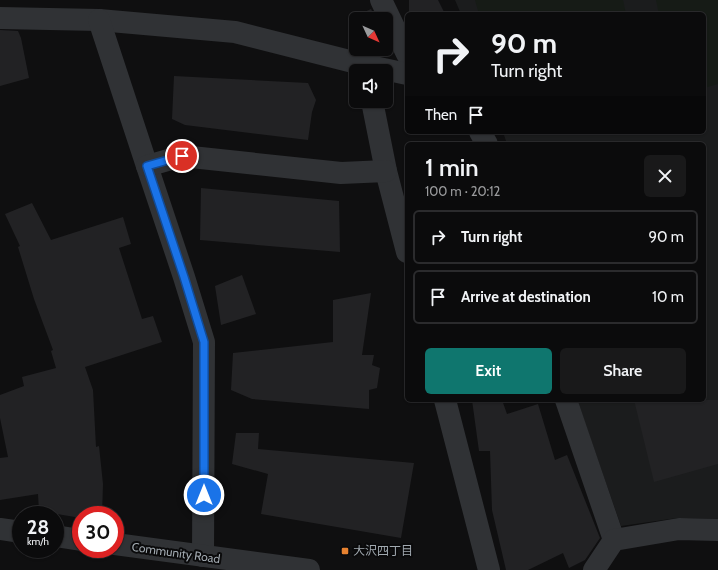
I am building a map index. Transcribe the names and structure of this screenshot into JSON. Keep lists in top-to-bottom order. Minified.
{"streets":{"street":["Community Road"]},"places":{"transit":["大沢四丁目"]},"north":"bottom right","page":{"turn":["90 m","Turn right"],"then":"Then","heading":["1 min","100 m · 20:12"],"list":[{"name":"Turn right","value":"90 m"},{"name":"Arrive at destination","value":"10 m"}],"buttons":["Exit","Share"],"speed":"28 km/h","limit":"30"}}
